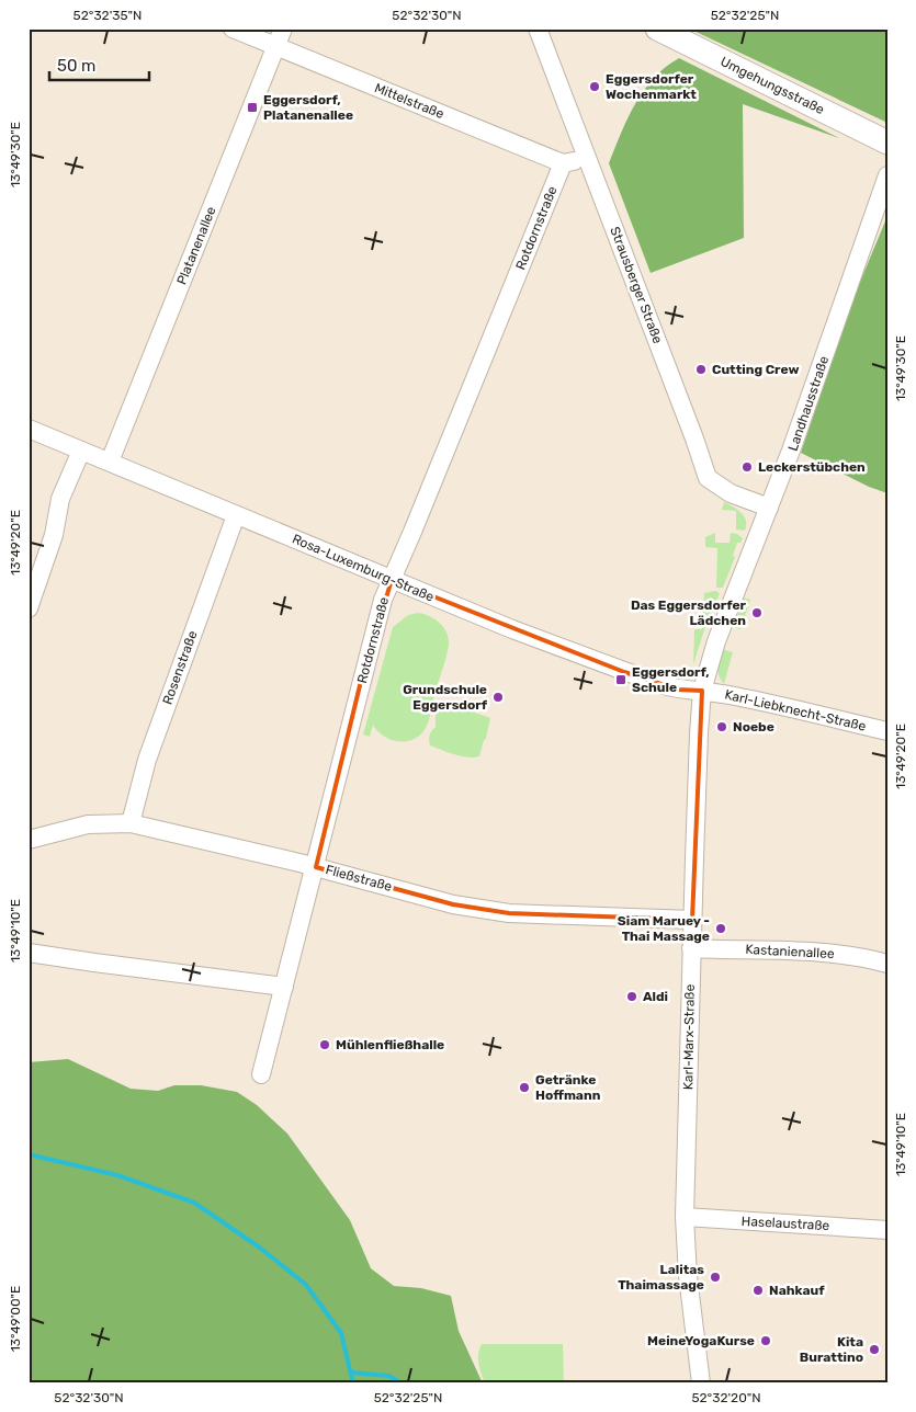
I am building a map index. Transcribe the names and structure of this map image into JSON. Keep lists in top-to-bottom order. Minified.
{"streets":{"main road":["Umgehungsstraße"],"street":["Mittelstraße","Rotdornstraße","Platanenallee","Strausberger Straße","Landhausstraße","Rosa-Luxemburg-Straße","Rosenstraße","Karl-Liebknecht-Straße","Fließstraße","Kastanienallee","Karl-Marx-Straße","Haselaustraße"]},"crossings":[["Mittelstraße","Rotdornstraße"],["Mittelstraße","Platanenallee"],["Rotdornstraße","Rosa-Luxemburg-Straße"],["Rotdornstraße","Fließstraße"],["Platanenallee","Rosa-Luxemburg-Straße"],["Strausberger Straße","Landhausstraße"],["Landhausstraße","Rosa-Luxemburg-Straße"],["Landhausstraße","Karl-Liebknecht-Straße"],["Landhausstraße","Karl-Marx-Straße"],["Rosa-Luxemburg-Straße","Rosenstraße"],["Rosa-Luxemburg-Straße","Karl-Liebknecht-Straße"],["Rosa-Luxemburg-Straße","Karl-Marx-Straße"],["Rosenstraße","Fließstraße"],["Karl-Liebknecht-Straße","Karl-Marx-Straße"],["Fließstraße","Karl-Marx-Straße"],["Kastanienallee","Karl-Marx-Straße"],["Karl-Marx-Straße","Haselaustraße"]],"places":{"other":["Eggersdorfer Wochenmarkt","Cutting Crew","Leckerstübchen","Das Eggersdorfer Lädchen","Grundschule Eggersdorf","Noebe","Siam Maruey - Thai Massage","Aldi","Mühlenfließhalle","Getränke Hoffmann","Lalitas Thaimassage","Nahkauf","MeineYogaKurse","Kita Burattino"],"transit":["Eggersdorf, Platanenallee","Eggersdorf, Schule"]},"scale_bar":"50 m","coordinates":["52°32'35\"N","52°32'30\"N","52°32'25\"N","13°49'30\"E","13°49'20\"E","13°49'10\"E","13°49'00\"E","52°32'20\"N"]}
